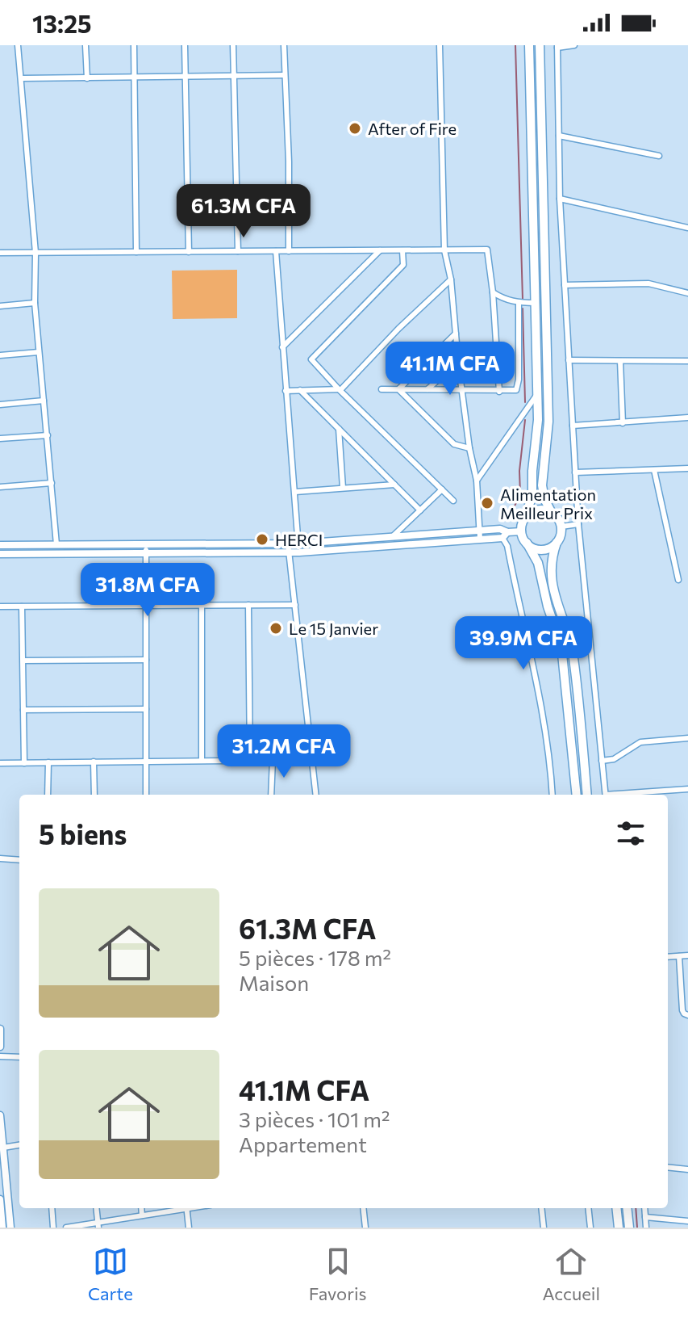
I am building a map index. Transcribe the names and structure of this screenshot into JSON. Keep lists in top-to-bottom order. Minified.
{"places":["After of Fire","Alimentation Meilleur Prix","HERCI","Le 15 Janvier"],"page":{"status":"13:25","price":["61.3M CFA","41.1M CFA","31.8M CFA","39.9M CFA","31.2M CFA"],"heading":"5 biens","list":[{"name":"61.3M CFA","note":"5 pièces · 178 m² · Maison"},{"name":"41.1M CFA","note":"3 pièces · 101 m² · Appartement"}],"tabs":["Carte","Favoris","Accueil"]}}
